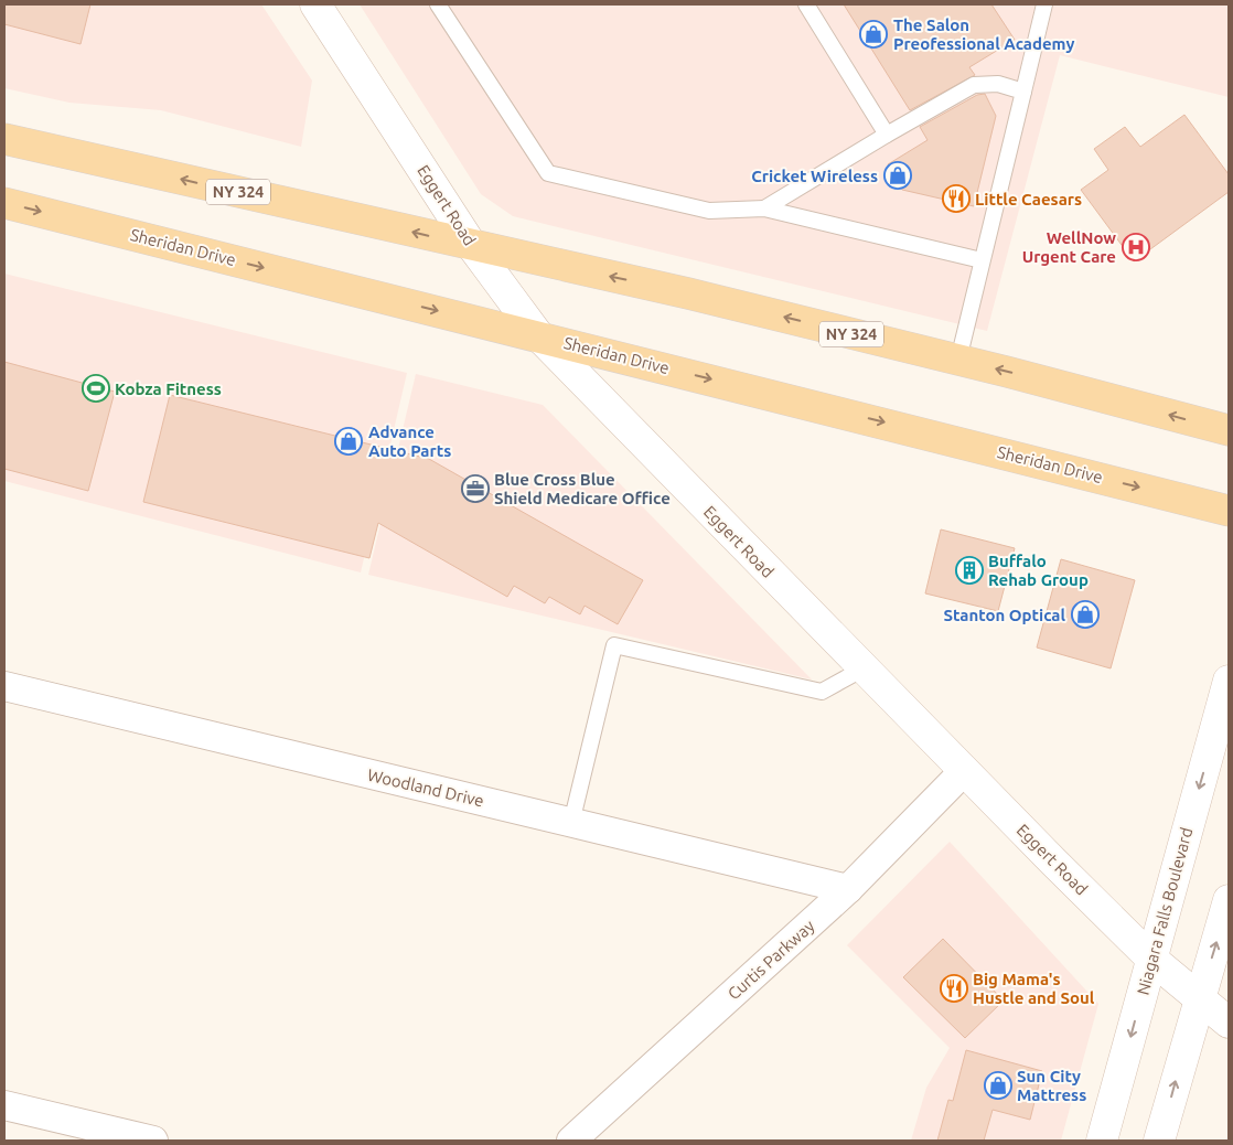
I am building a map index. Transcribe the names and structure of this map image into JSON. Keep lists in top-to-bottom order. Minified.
{"streets":{"main road":["NY 324","Eggert Road","Sheridan Drive","Niagara Falls Boulevard"],"street":["Woodland Drive","Curtis Parkway"]},"crossings":[["NY 324","Eggert Road"],["Eggert Road","Sheridan Drive"],["Eggert Road","Niagara Falls Boulevard"],["Eggert Road","Curtis Parkway"],["Woodland Drive","Curtis Parkway"]],"places":{"shop":["The Salon Preofessional Academy","Cricket Wireless","Advance Auto Parts","Stanton Optical","Sun City Mattress"],"restaurant":["Little Caesars","Big Mama's Hustle and Soul"],"hospital":["WellNow Urgent Care"],"sports":["Kobza Fitness"],"office":["Blue Cross Blue Shield Medicare Office"],"building":["Buffalo Rehab Group"]}}
